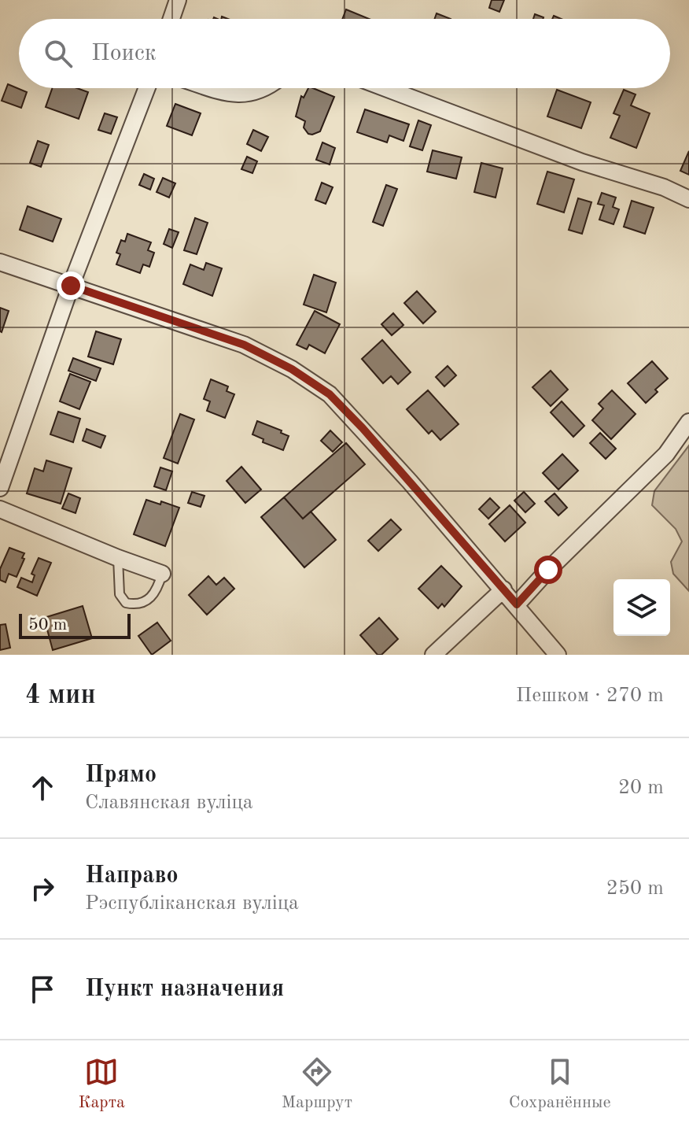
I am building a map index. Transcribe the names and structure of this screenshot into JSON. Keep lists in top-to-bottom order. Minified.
{"scale_bar":"50 m","page":{"search":"Поиск","scale":"50 m","heading":["4 мин","Пешком · 270 m"],"list":[["Прямо","Славянская вуліца","20 m"],["Направо","Рэспубліканская вуліца","250 m"],"Пункт назначения"],"nav":["Карта","Маршрут","Сохранённые"]}}
